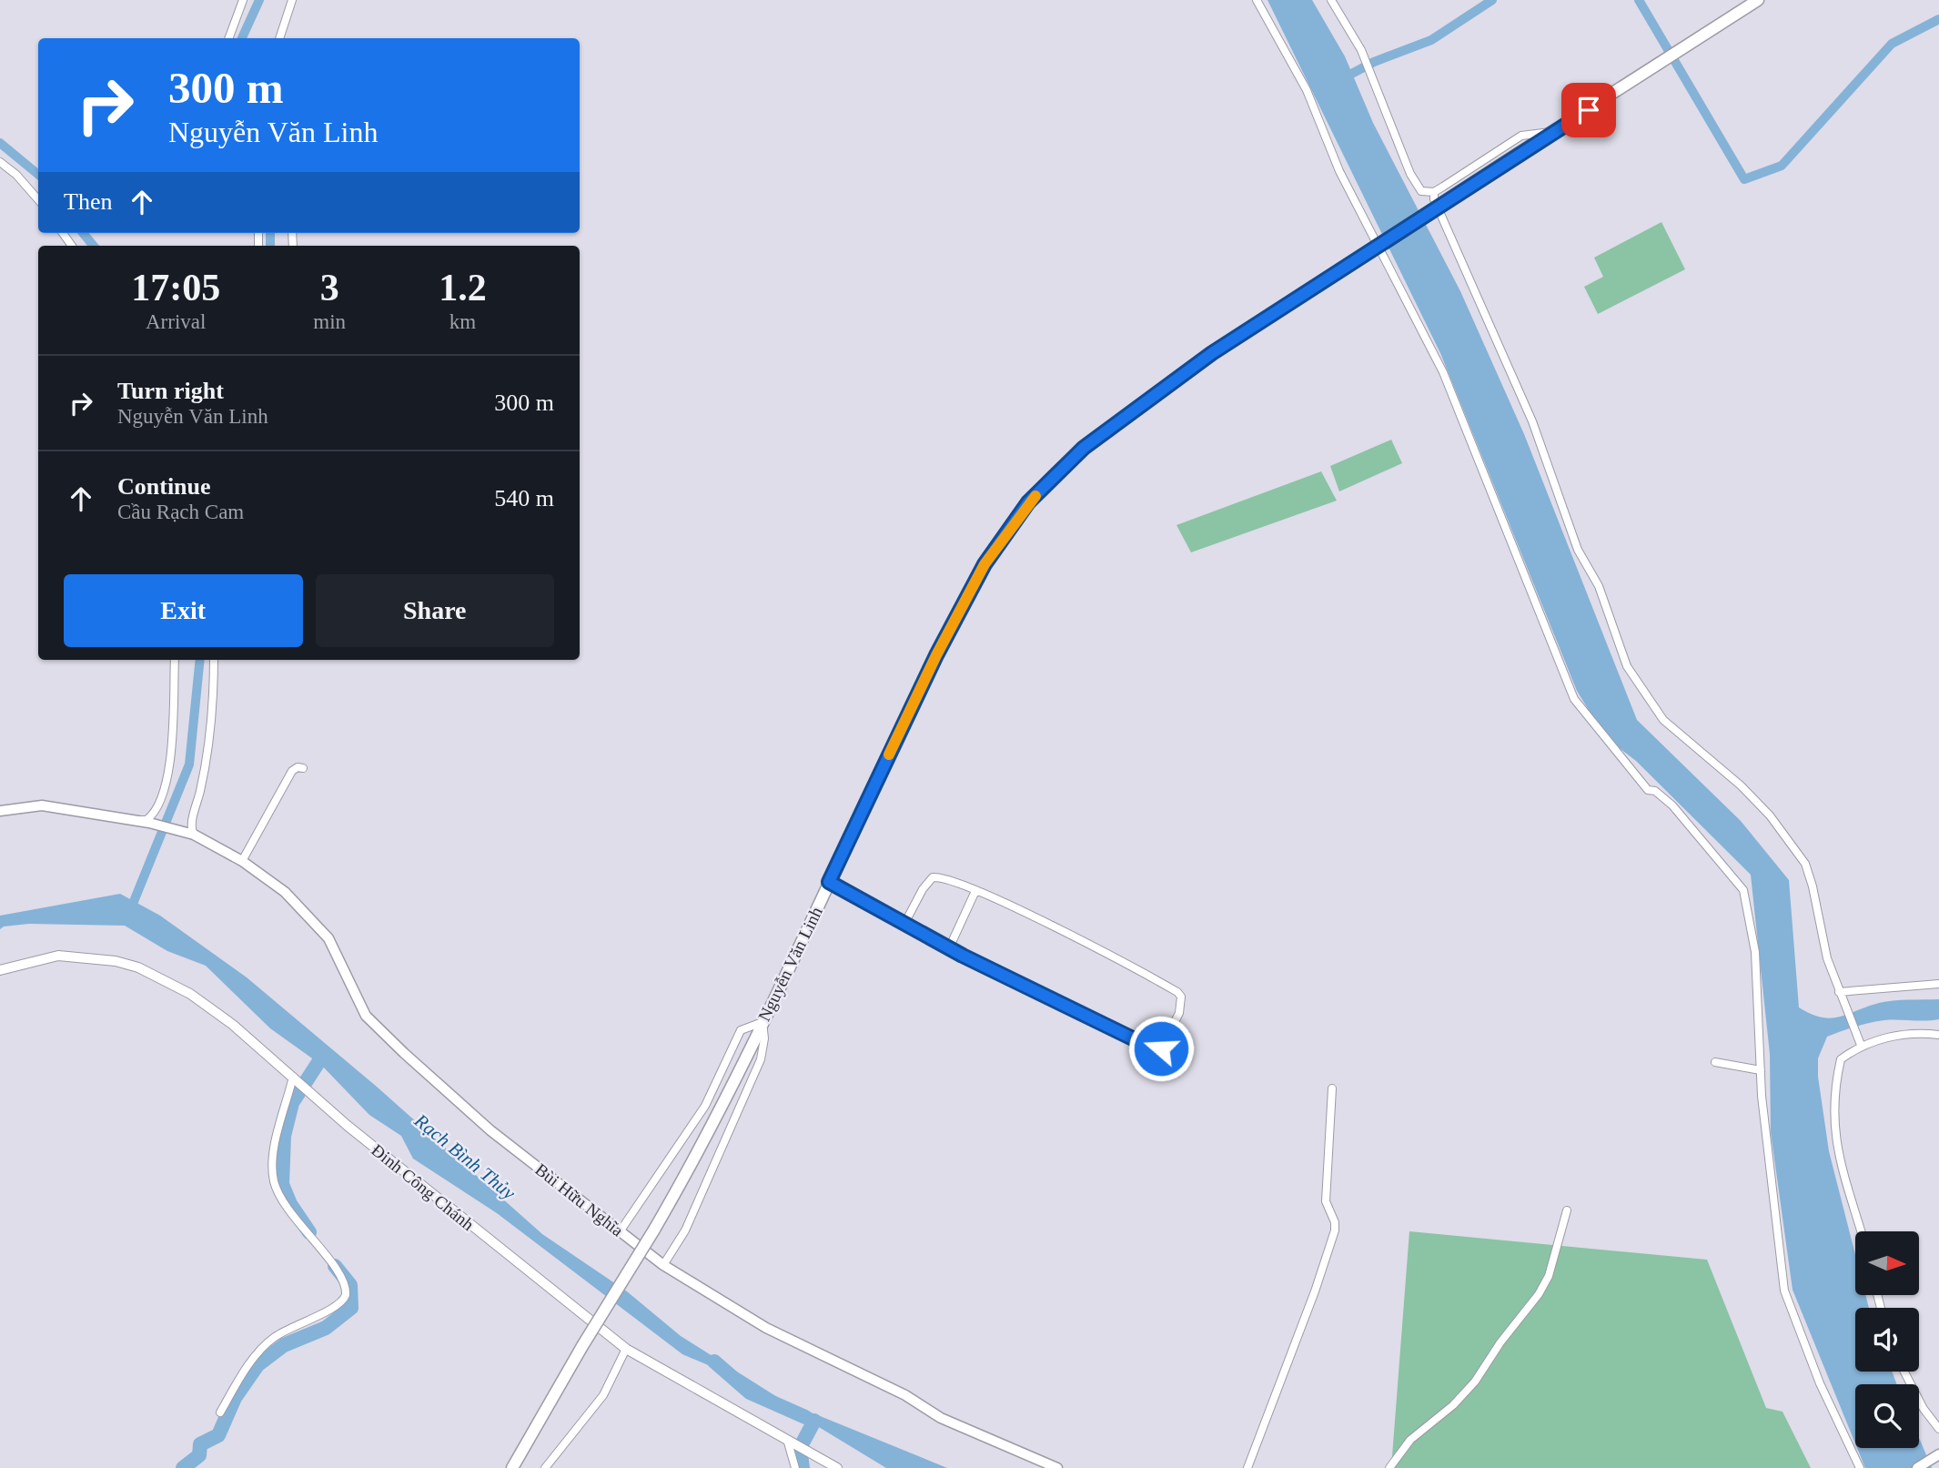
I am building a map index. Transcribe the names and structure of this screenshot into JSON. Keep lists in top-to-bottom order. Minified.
{"streets":{"highway":["Nguyễn Văn Linh"],"main road":["Bùi Hữu Nghĩa"],"street":["Đinh Công Chánh"]},"water":["Rạch Bình Thủy"],"north":"right","page":{"turn":["300 m","Nguyễn Văn Linh"],"then":"Then","eta":["17:05","Arrival","3","min","1.2","km"],"list":[{"name":"Turn right","note":"Nguyễn Văn Linh","value":"300 m"},{"name":"Continue","note":"Cầu Rạch Cam","value":"540 m"}],"buttons":["Exit","Share"]}}
